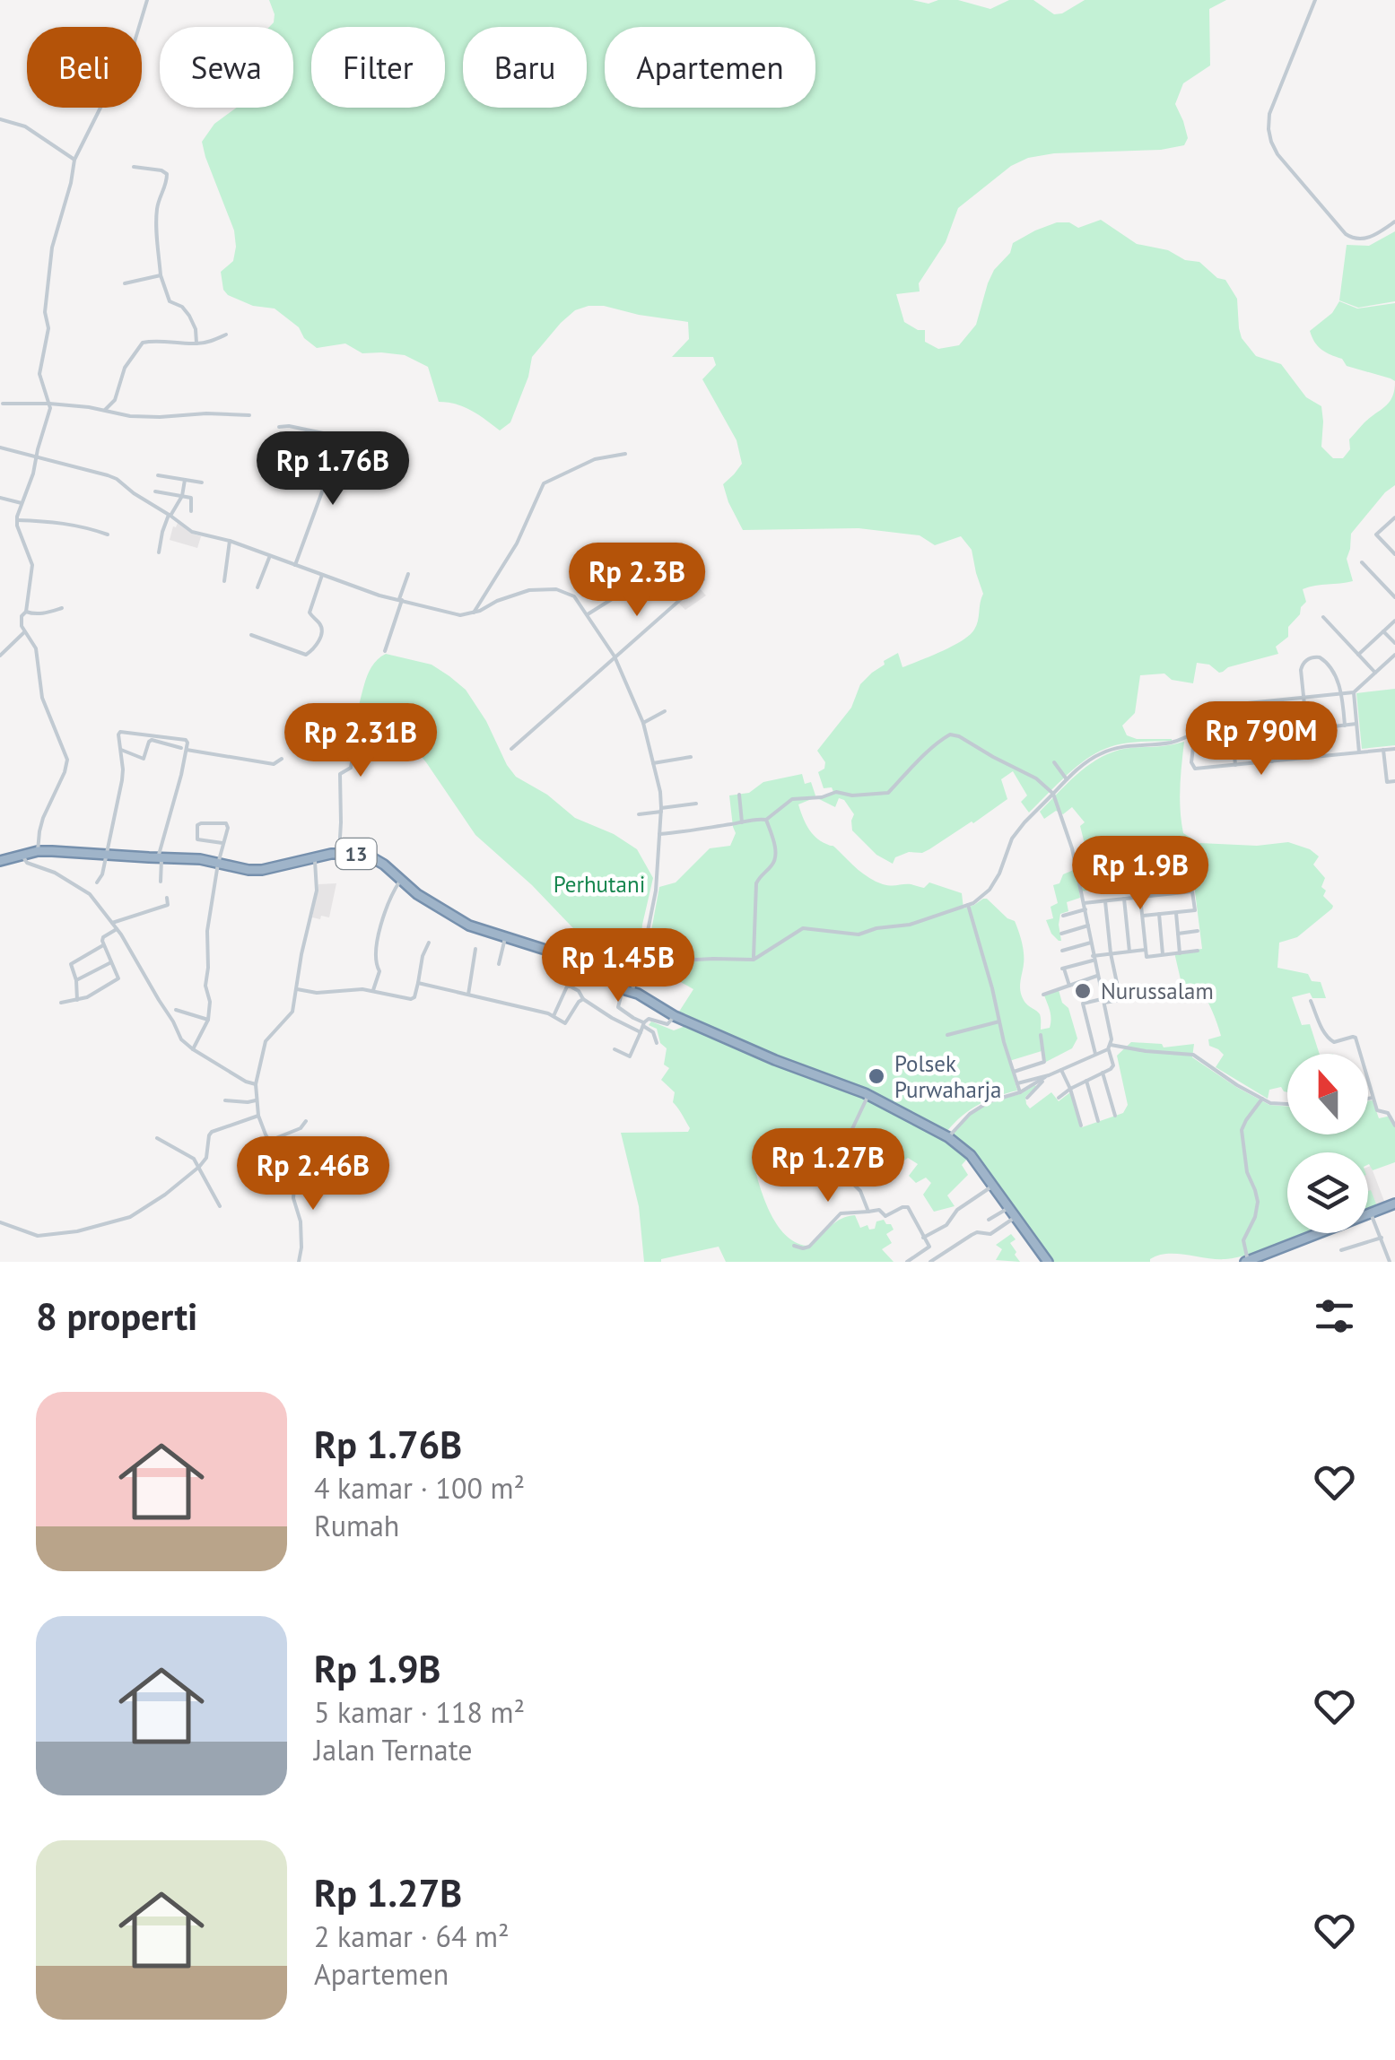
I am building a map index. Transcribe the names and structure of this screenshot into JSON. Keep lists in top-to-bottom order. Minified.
{"streets":{"highway":["13"]},"parks":["Perhutani"],"places":["Nurussalam","Polsek Purwaharja"],"north":"top","page":{"chip":["Beli","Sewa","Filter","Baru","Apartemen"],"price":["Rp 1.76B","Rp 2.3B","Rp 790M","Rp 2.31B","Rp 1.9B","Rp 1.45B","Rp 1.27B","Rp 2.46B"],"heading":"8 properti","list":[{"name":"Rp 1.76B","note":"4 kamar · 100 m² · Rumah"},{"name":"Rp 1.9B","note":"5 kamar · 118 m² · Jalan Ternate"},{"name":"Rp 1.27B","note":"2 kamar · 64 m² · Apartemen"}]}}
